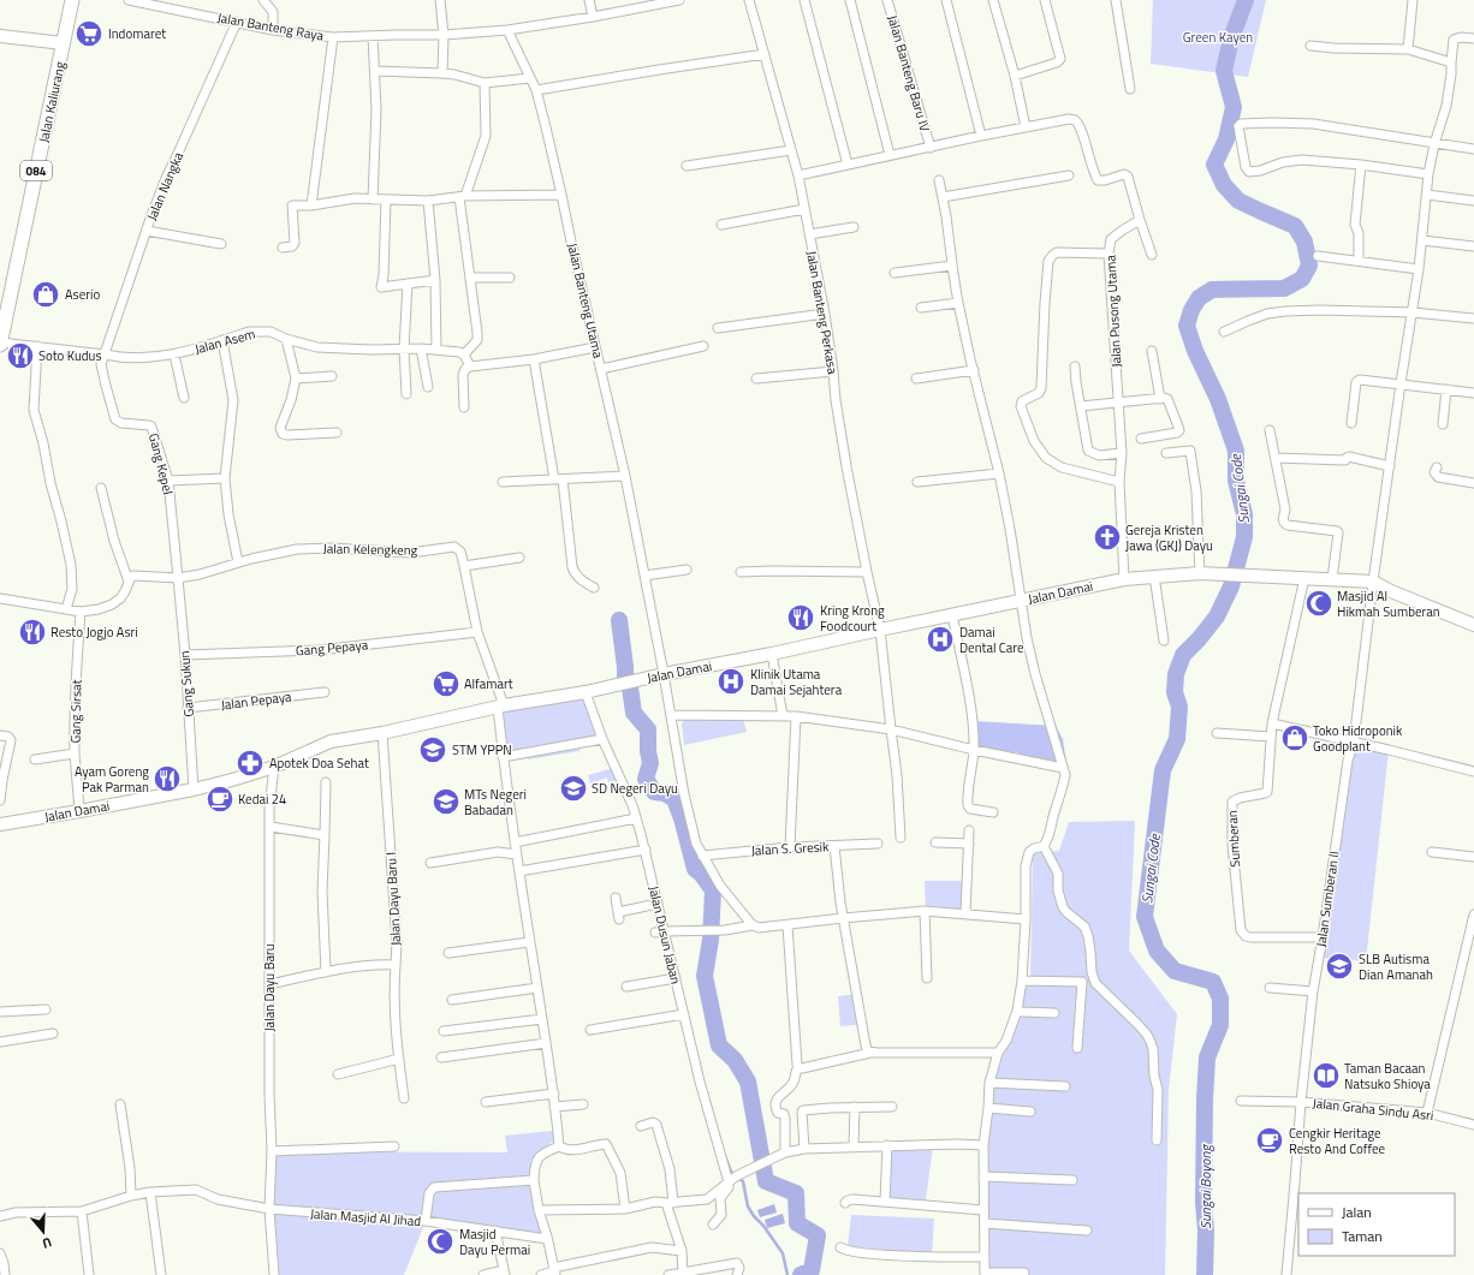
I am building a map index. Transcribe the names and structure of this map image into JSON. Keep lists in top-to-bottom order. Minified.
{"streets":{"main road":["Jalan Kaliurang","084","Jalan Damai"],"street":["Jalan Banteng Raya","Jalan Banteng Baru IV","Jalan Nangka","Jalan Banteng Utama","Jalan Pusong Utama","Jalan Banteng Perkasa","Jalan Asem","Gang Kepel","Jalan Kelengkeng","Gang Pepaya","Gang Sukun","Jalan Pepaya","Gang Sirsat","Sumberan","Jalan S. Gresik","Jalan Dayu Baru I","Jalan Sumberan II","Jalan Dusun Jaban","Jalan Dayu Baru","Jalan Graha Sindu Asri","Jalan Masjid Al Jihad"]},"crossings":[["Jalan Banteng Raya","Jalan Nangka"],["Jalan Kaliurang","Jalan Asem"],["Jalan Nangka","Jalan Asem"],["Jalan Nangka","Gang Kepel"],["Jalan Banteng Utama","Jalan Damai"],["Jalan Banteng Utama","Jalan S. Gresik"],["Jalan Pusong Utama","Jalan Damai"],["Jalan Banteng Perkasa","Jalan Damai"],["Jalan Asem","Gang Kepel"],["Gang Kepel","Jalan Kelengkeng"],["Gang Kepel","Gang Sukun"],["Jalan Kelengkeng","Jalan Damai"],["Jalan Kelengkeng","Gang Pepaya"],["Jalan Kelengkeng","Gang Sukun"],["Jalan Damai","Gang Sukun"],["Jalan Damai","Gang Sirsat"],["Jalan Damai","Sumberan"],["Jalan Damai","Jalan Dayu Baru I"],["Jalan Damai","Jalan Sumberan II"],["Jalan Damai","Jalan Dusun Jaban"],["Jalan Damai","Jalan Dayu Baru"],["Gang Pepaya","Gang Sukun"],["Gang Sukun","Jalan Pepaya"],["Sumberan","Jalan Sumberan II"],["Jalan Dayu Baru I","Jalan Dayu Baru"],["Jalan Sumberan II","Jalan Graha Sindu Asri"],["Jalan Dayu Baru","Jalan Masjid Al Jihad"]],"water":["Sungai Code","Sungai Boyong"],"parks":["Green Kayen"],"places":{"supermarket":["Indomaret","Alfamart"],"shop":["Aserio","Toko Hidroponik Goodplant"],"restaurant":["Soto Kudus","Kring Krong Foodcourt","Resto Jogjo Asri","Ayam Goreng Pak Parman"],"church":["Gereja Kristen Jawa (GKJ) Dayu"],"mosque":["Masjid Al Hikmah Sumberan","Masjid Dayu Permai"],"hospital":["Damai Dental Care","Klinik Utama Damai Sejahtera"],"school or university":["STM YPPN","SD Negeri Dayu","MTs Negeri Babadan","SLB Autisma Dian Amanah"],"pharmacy":["Apotek Doa Sehat"],"cafe":["Kedai 24","Cengkir Heritage Resto And Coffee"],"library":["Taman Bacaan Natsuko Shioya"]},"legend":["Jalan","Taman"],"north":"bottom"}
